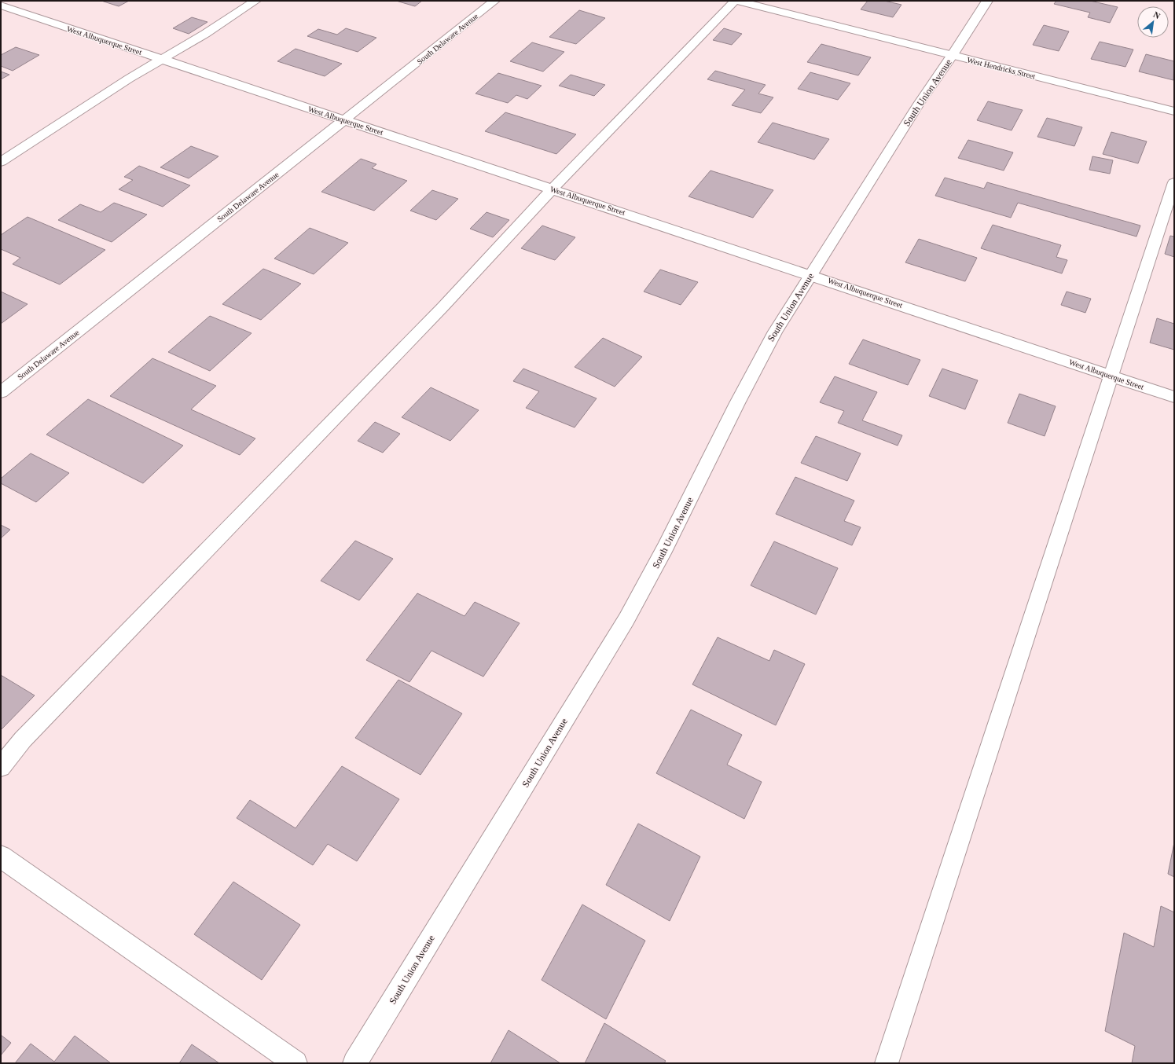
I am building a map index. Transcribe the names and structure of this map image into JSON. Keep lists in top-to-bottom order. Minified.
{"streets":{"street":["South Delaware Avenue","West Albuquerque Street","West Hendricks Street","South Union Avenue"]},"crossings":[["South Delaware Avenue","West Albuquerque Street"],["West Albuquerque Street","South Union Avenue"],["West Hendricks Street","South Union Avenue"]],"north":"top right"}
